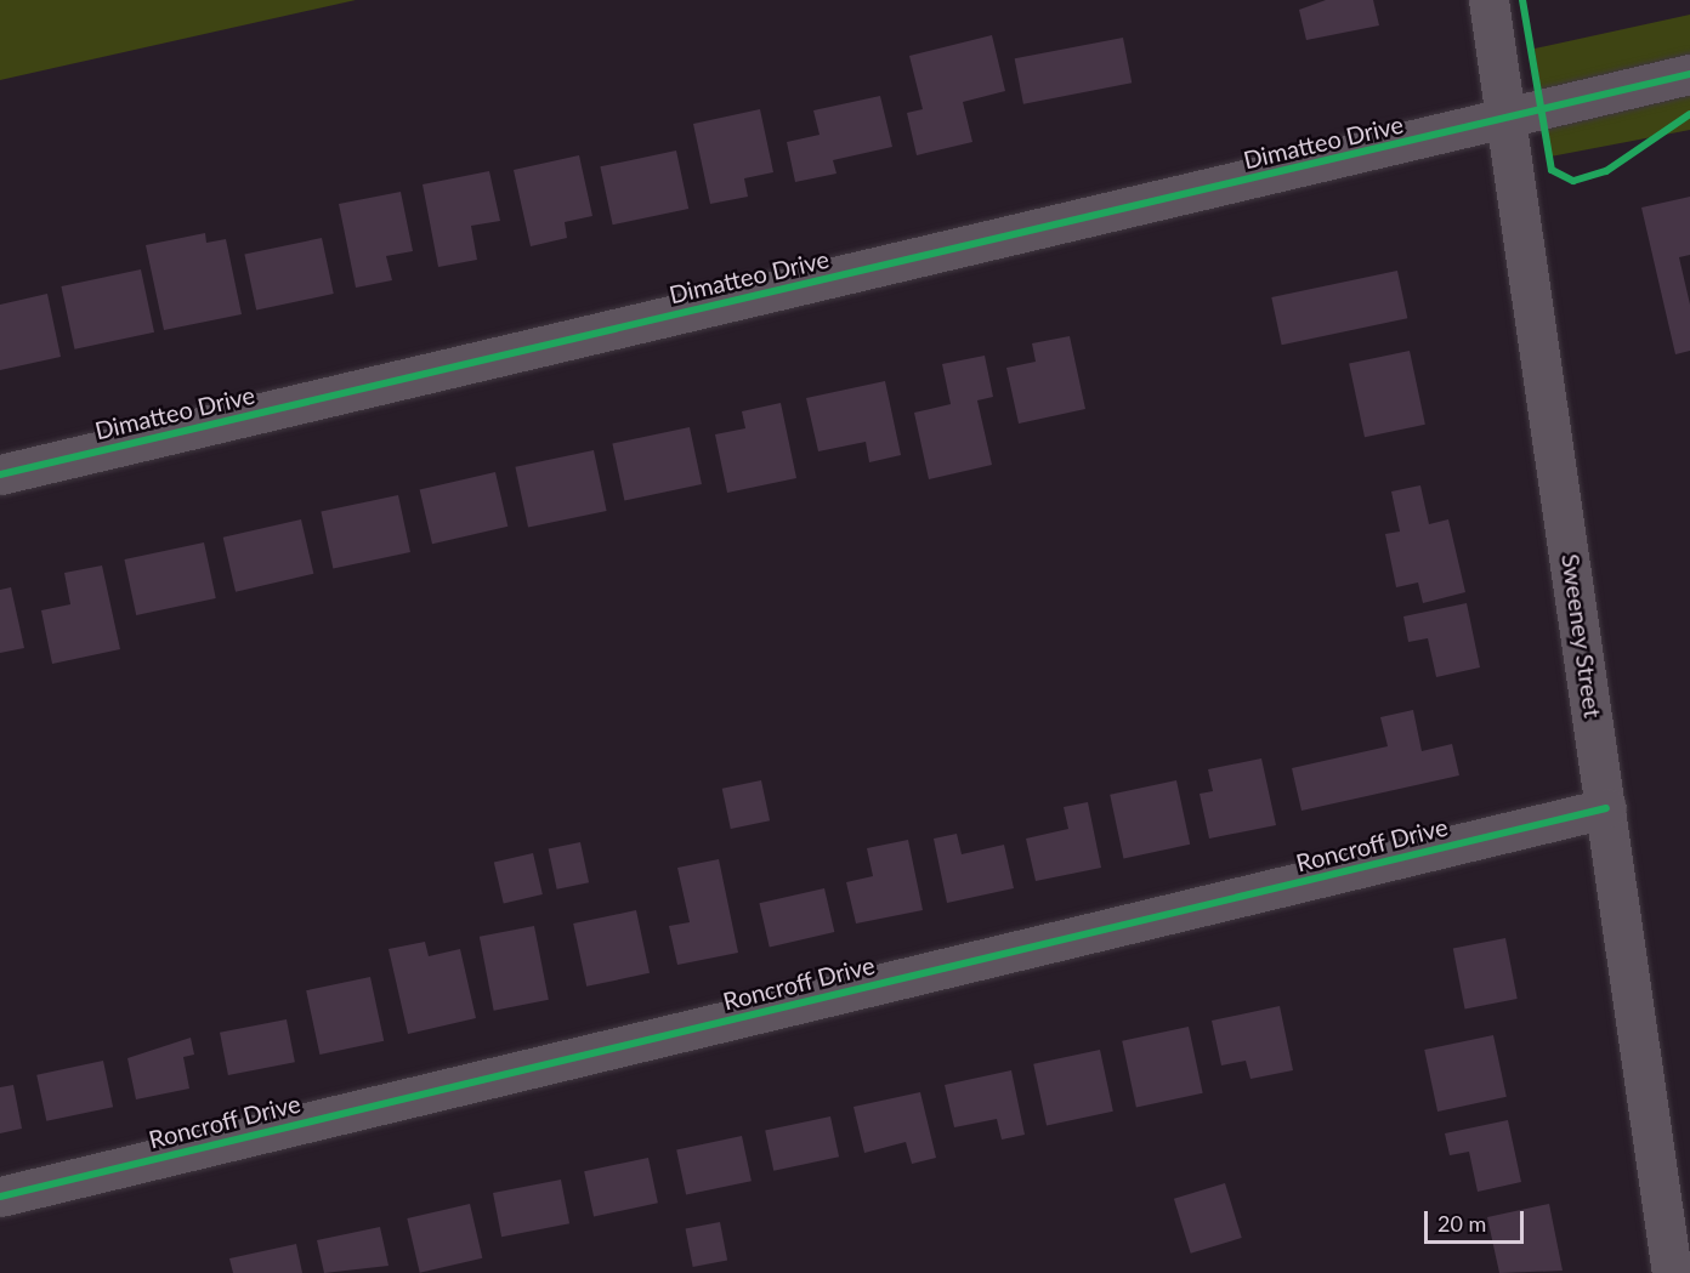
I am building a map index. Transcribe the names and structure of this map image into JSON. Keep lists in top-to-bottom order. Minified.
{"streets":{"street":["Dimatteo Drive","Sweeney Street","Roncroff Drive"]},"crossings":[["Dimatteo Drive","Sweeney Street"],["Sweeney Street","Roncroff Drive"]],"scale_bar":"20 m"}
